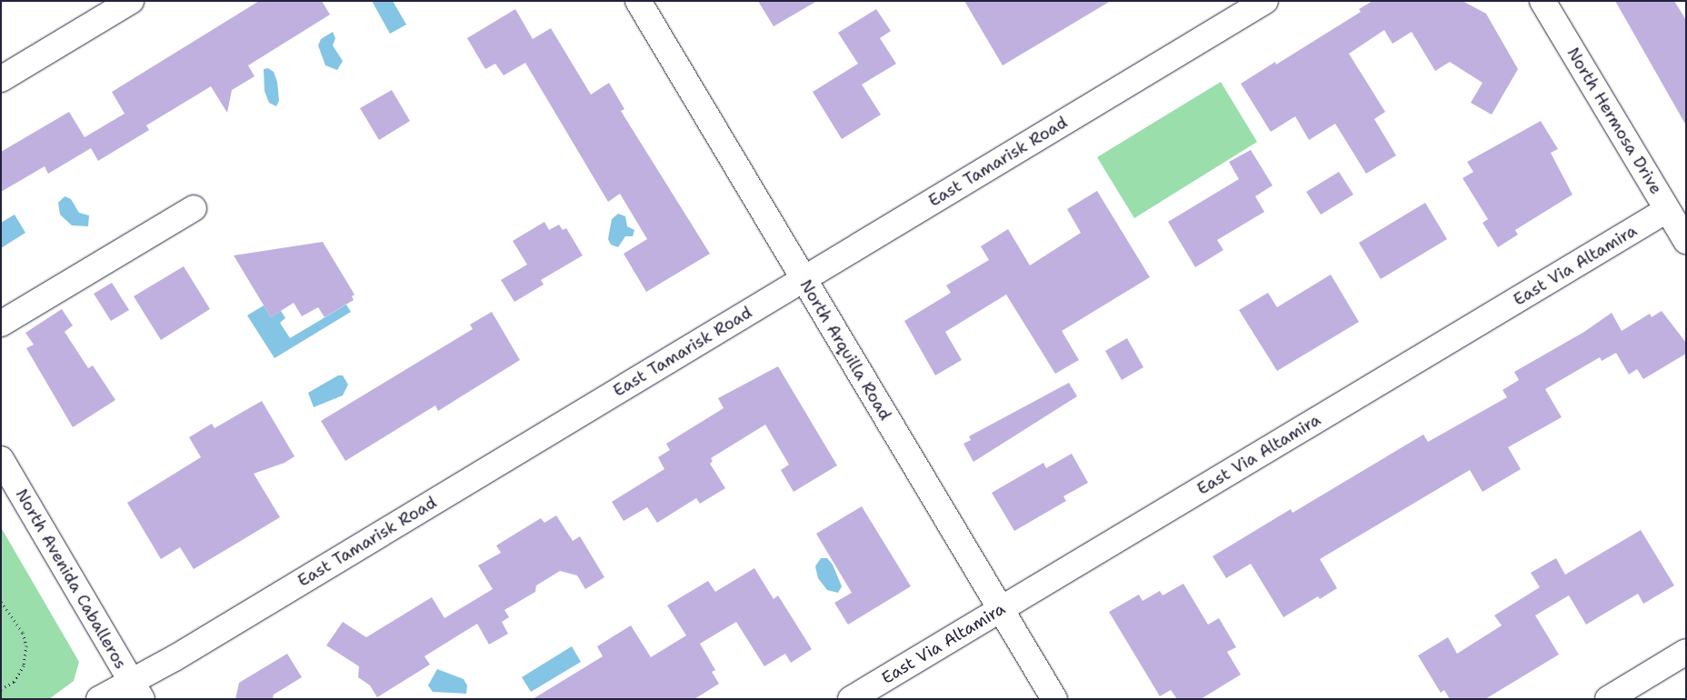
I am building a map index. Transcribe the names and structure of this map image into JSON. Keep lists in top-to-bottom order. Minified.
{"streets":{"street":["North Hermosa Drive","East Tamarisk Road","East Via Altamira","North Arquilla Road","North Avenida Caballeros"]},"crossings":[["North Hermosa Drive","East Via Altamira"],["East Tamarisk Road","North Arquilla Road"],["East Tamarisk Road","North Avenida Caballeros"],["East Via Altamira","North Arquilla Road"]]}
